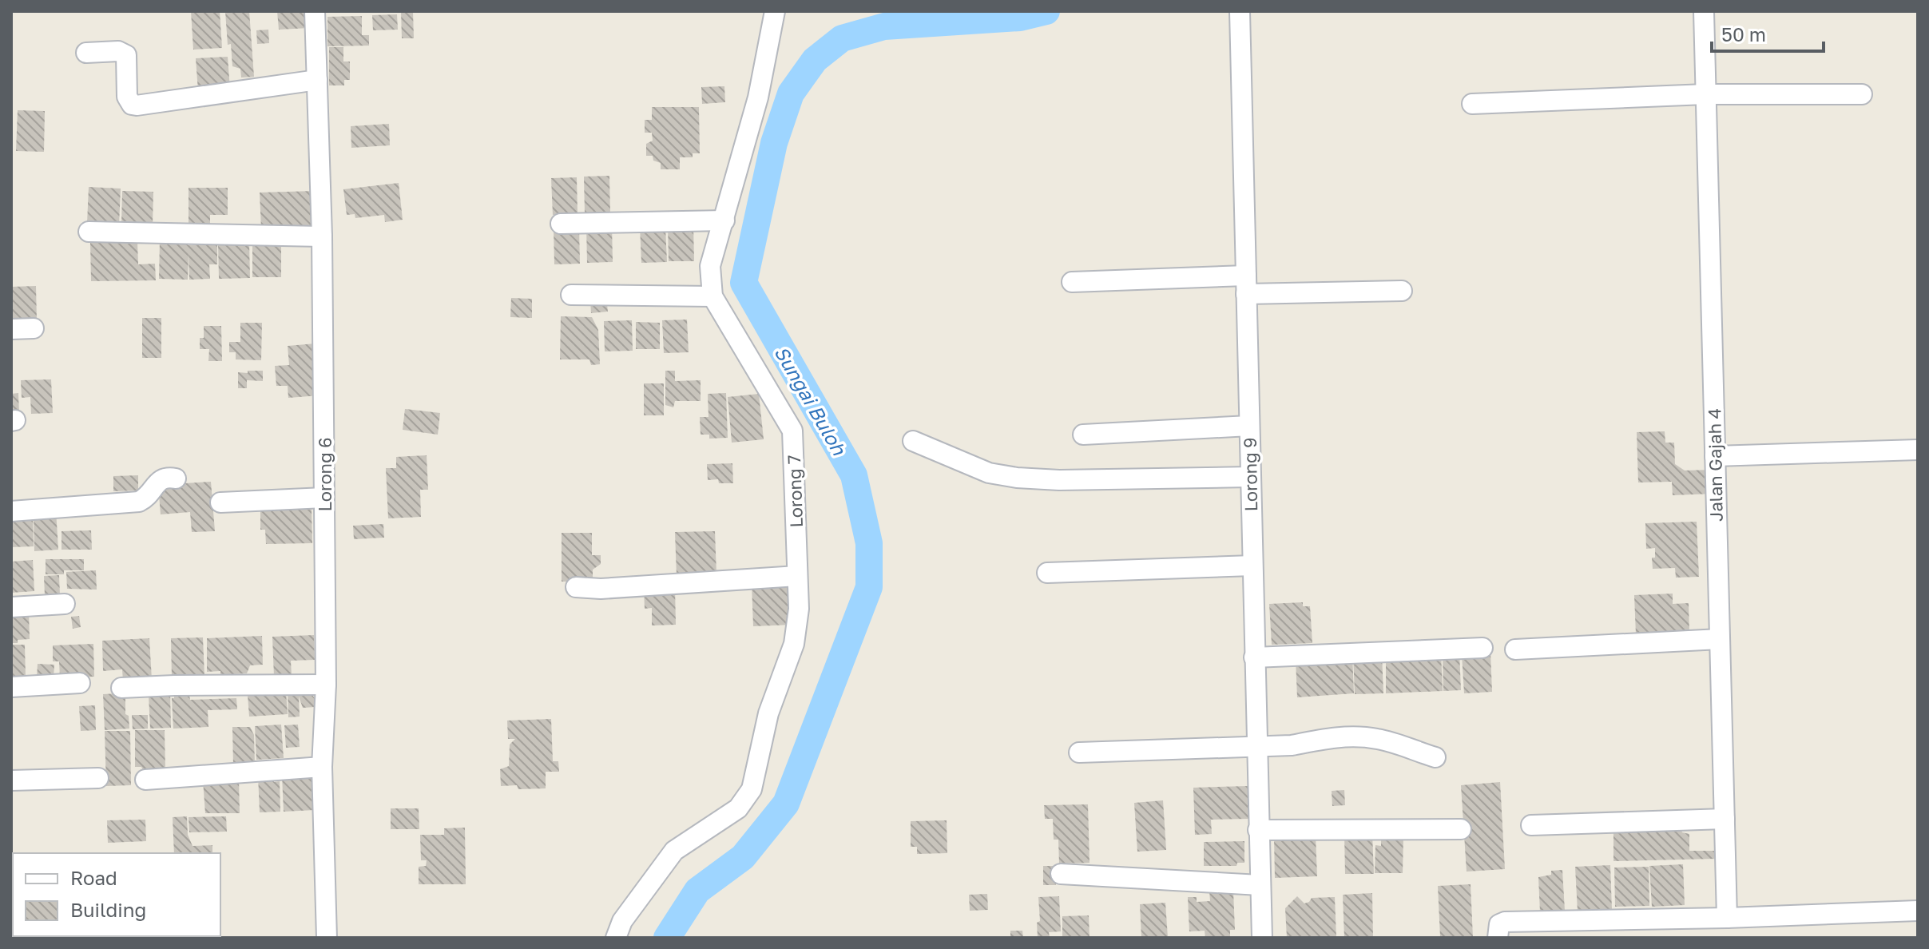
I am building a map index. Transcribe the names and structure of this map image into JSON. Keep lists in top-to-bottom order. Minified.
{"streets":{"street":["Jalan Gajah 4","Lorong 6","Lorong 9","Lorong 7"]},"water":["Sungai Buloh"],"legend":["Road","Building"],"scale_bar":"50 m"}
